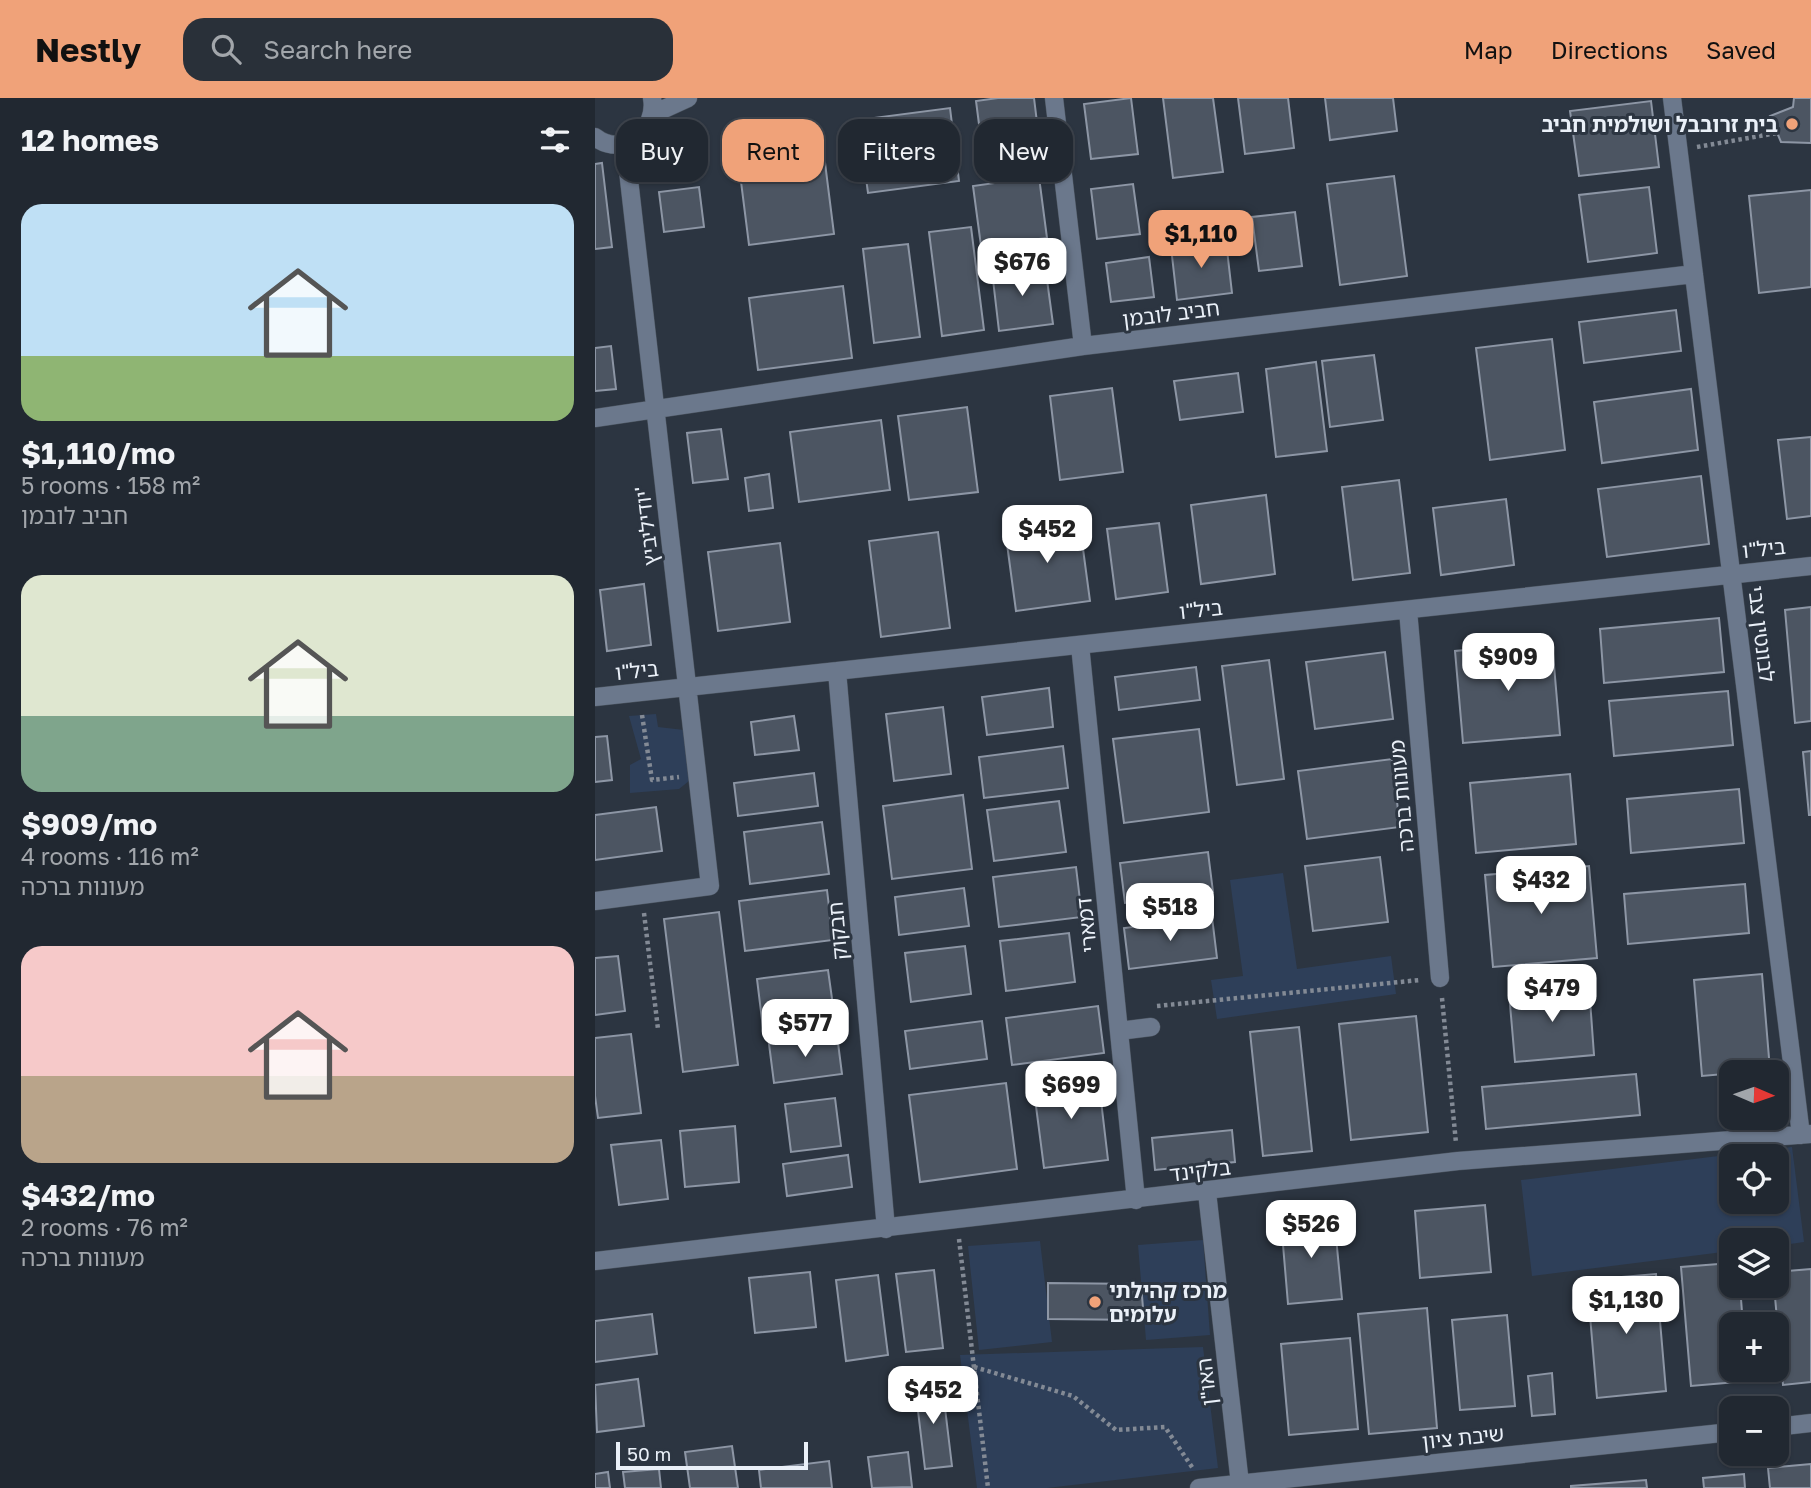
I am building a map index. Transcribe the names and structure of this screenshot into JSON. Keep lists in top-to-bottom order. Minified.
{"streets":{"street":["חביב לובמן","יודיליביץ'","ביל\"ו","לבונטין צבי","מעונות ברכה","דמארי","חבקוק","בלקינד","האו\"ן","שיבת ציון"]},"crossings":[["חביב לובמן","יודיליביץ'"],["חביב לובמן","לבונטין צבי"],["יודיליביץ'","ביל\"ו"],["ביל\"ו","לבונטין צבי"],["ביל\"ו","מעונות ברכה"],["ביל\"ו","דמארי"],["ביל\"ו","חבקוק"],["לבונטין צבי","בלקינד"],["דמארי","בלקינד"],["חבקוק","בלקינד"],["בלקינד","האו\"ן"],["האו\"ן","שיבת ציון"]],"places":["בית זרובבל ושולמית חביב","מרכז קהילתי עלומים"],"scale_bar":"50 m","north":"right","page":{"header":"Nestly","search":"Search here","nav":["Map","Directions","Saved"],"heading":"12 homes","chip":["Buy","Rent","Filters","New"],"list":[{"name":"$1,110/mo","note":"5 rooms · 158 m² · חביב לובמן"},{"name":"$909/mo","note":"4 rooms · 116 m² · מעונות ברכה"},{"name":"$432/mo","note":"2 rooms · 76 m² · מעונות ברכה"}],"price":["$1,110","$676","$452","$909","$432","$518","$479","$577","$699","$526","$1,130","$452"],"map_buttons":["+","−"],"scale":"50 m"}}
